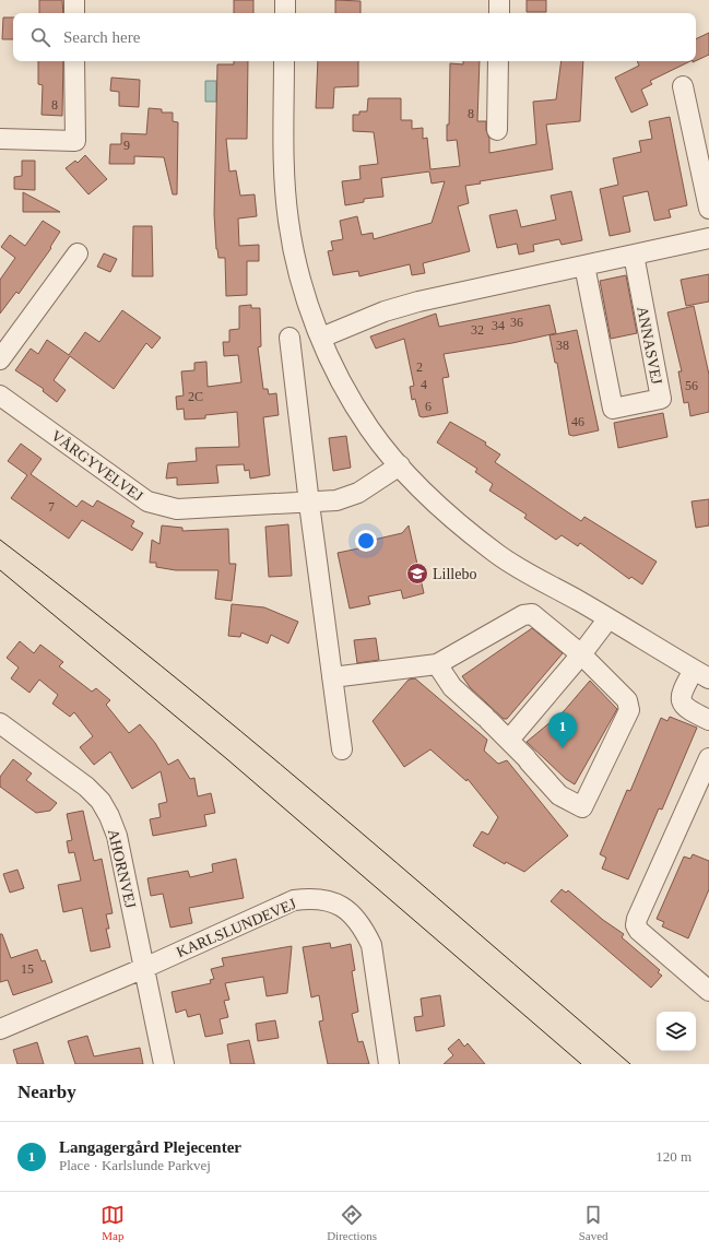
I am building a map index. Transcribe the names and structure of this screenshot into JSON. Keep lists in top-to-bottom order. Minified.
{"streets":{"street":["ANNASVEJ","VÅRGYVELVEJ","AHORNVEJ","KARLSLUNDEVEJ"]},"crossings":[["AHORNVEJ","KARLSLUNDEVEJ"]],"places":{"school or university":["Lillebo"]},"house_numbers":["8","8","9","36","34","32","38","2","4","56","2C","6","46","7","15"],"page":{"search":"Search here","pins":"1","heading":"Nearby","list":[{"mark":"1","name":"Langagergård Plejecenter","note":"Place · Karlslunde Parkvej","value":"120 m"}],"nav":["Map","Directions","Saved"]}}
